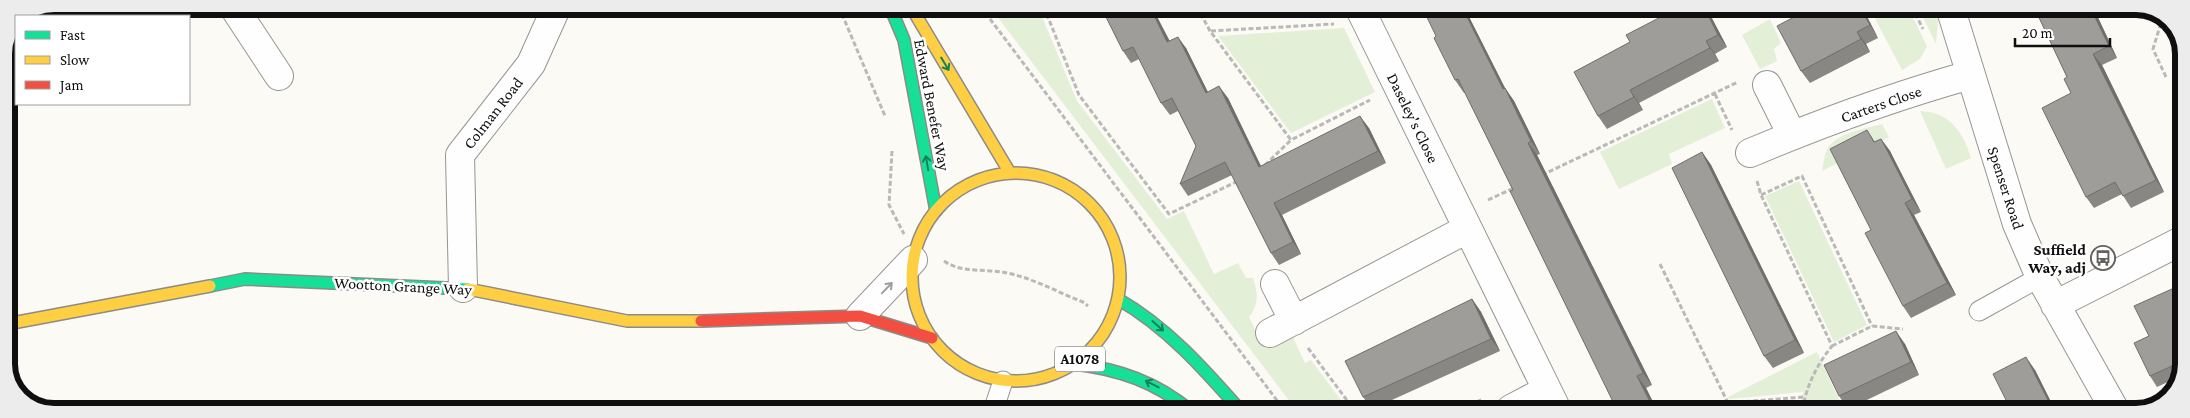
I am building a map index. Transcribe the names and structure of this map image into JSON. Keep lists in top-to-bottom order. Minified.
{"streets":{"main road":["Edward Benefer Way","Wootton Grange Way","A1078"],"street":["Carters Close","Colman Road","Daseley's Close","Spenser Road"]},"crossings":[["Carters Close","Spenser Road"],["Edward Benefer Way","Wootton Grange Way"],["Colman Road","Wootton Grange Way"]],"places":{"bus stop":["Suffield Way, adj"]},"legend":["Fast","Slow","Jam"],"scale_bar":"20 m"}
